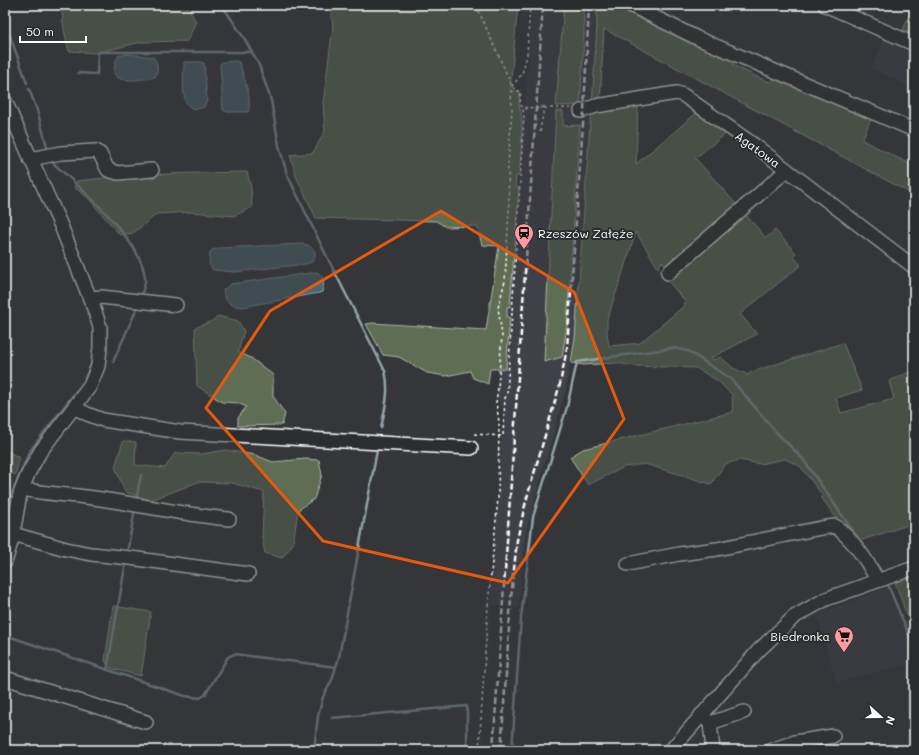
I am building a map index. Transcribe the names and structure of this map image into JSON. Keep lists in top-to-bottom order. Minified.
{"streets":{"street":["Agatowa"]},"places":{"station":["Rzeszów Załęże"],"supermarket":["Biedronka"]},"scale_bar":"50 m","north":"right"}
